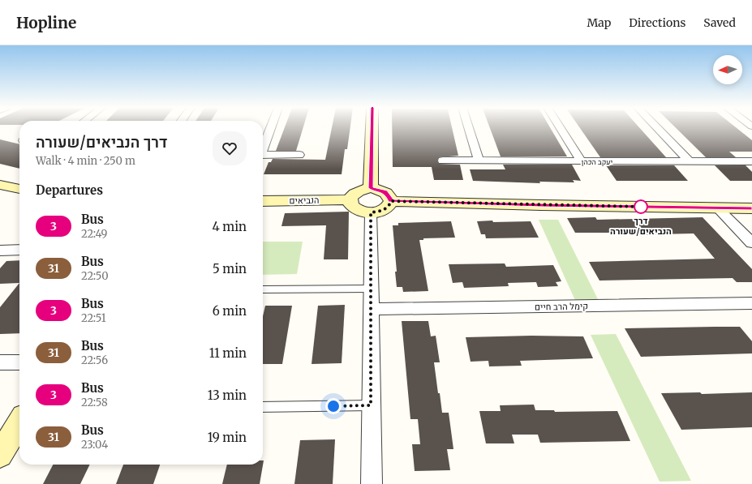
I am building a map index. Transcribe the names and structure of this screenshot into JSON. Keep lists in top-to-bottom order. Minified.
{"streets":{"street":["יעקב הכהן","הנביאים","קימל הרב חיים"]},"places":["דרך הנביאים/שעורה"],"lines":["bus line 3"],"north":"left","page":{"header":"Hopline","nav":["Map","Directions","Saved"],"heading":[["דרך הנביאים/שעורה","Walk · 4 min · 250 m"],"Departures"],"list":[{"mark":"3","name":"Bus","note":"22:49","value":"4 min"},{"mark":"31","name":"Bus","note":"22:50","value":"5 min"},{"mark":"3","name":"Bus","note":"22:51","value":"6 min"},{"mark":"31","name":"Bus","note":"22:56","value":"11 min"},{"mark":"3","name":"Bus","note":"22:58","value":"13 min"},{"mark":"31","name":"Bus","note":"23:04","value":"19 min"}]}}
